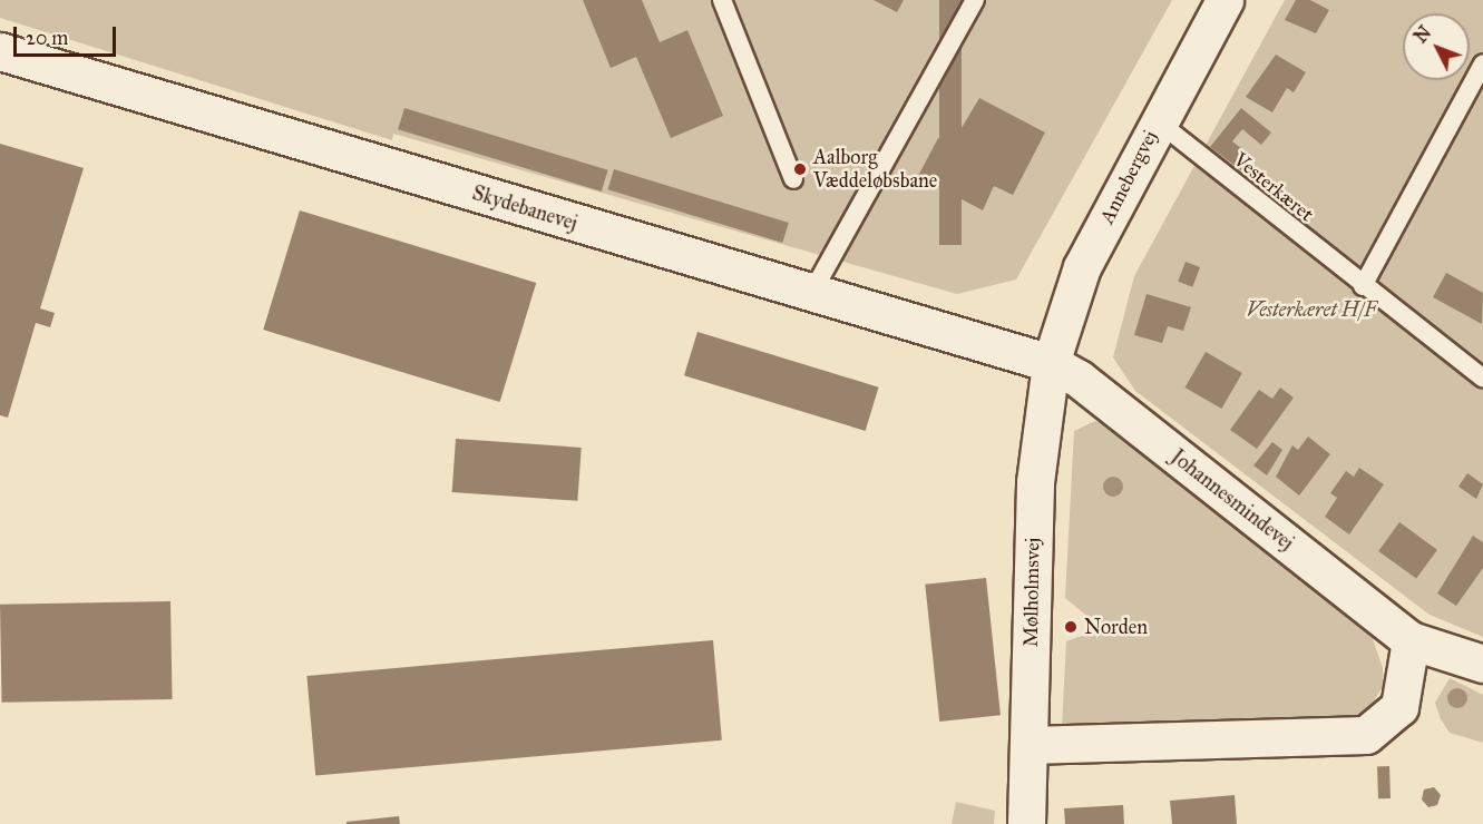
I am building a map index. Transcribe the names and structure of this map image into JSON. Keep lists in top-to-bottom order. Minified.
{"streets":{"street":["Annebergvej","Skydebanevej","Johannesmindevej","Mølholmsvej"],"lane":["Vesterkæret"]},"crossings":[["Annebergvej","Vesterkæret"],["Annebergvej","Skydebanevej"],["Annebergvej","Johannesmindevej"],["Annebergvej","Mølholmsvej"],["Skydebanevej","Johannesmindevej"],["Skydebanevej","Mølholmsvej"],["Johannesmindevej","Mølholmsvej"]],"parks":["Vesterkæret H/F"],"places":["Aalborg Væddeløbsbane","Norden"],"scale_bar":"20 m","north":"top left"}
